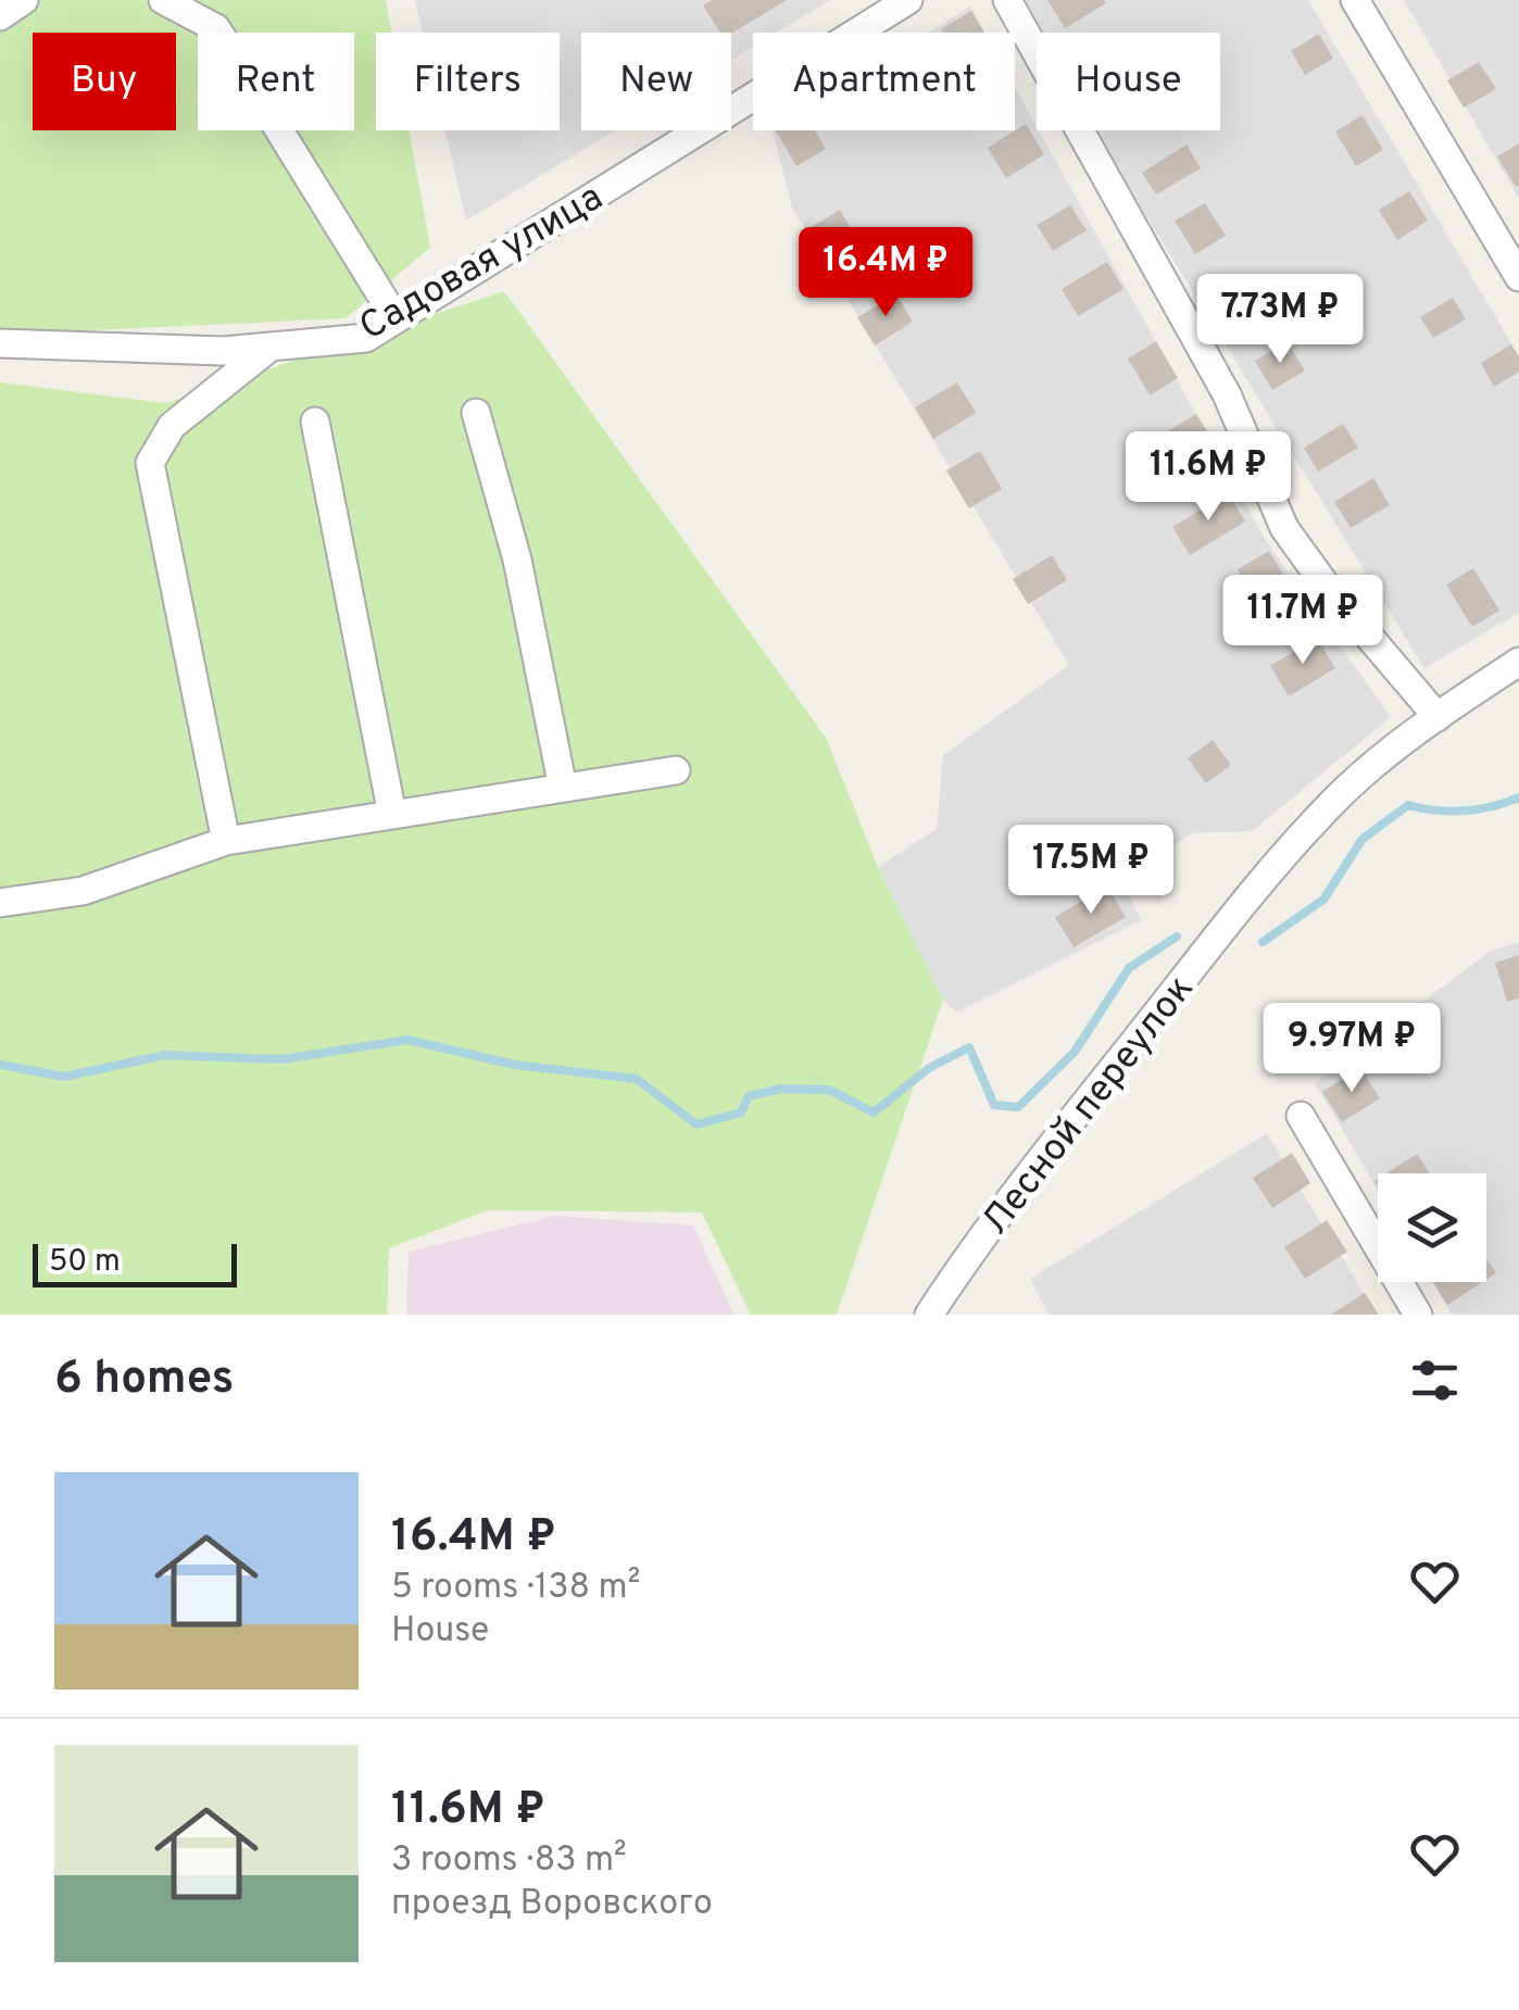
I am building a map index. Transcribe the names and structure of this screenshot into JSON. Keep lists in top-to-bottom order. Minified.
{"streets":{"street":["Садовая улица","Лесной переулок"]},"scale_bar":"50 m","page":{"chip":["Buy","Rent","Filters","New","Apartment","House"],"price":["16.4M ₽","7.73M ₽","11.6M ₽","11.7M ₽","17.5M ₽","9.97M ₽"],"scale":"50 m","heading":"6 homes","list":[{"name":"16.4M ₽","note":"5 rooms · 138 m² · House"},{"name":"11.6M ₽","note":"3 rooms · 83 m² · проезд Воровского"}]}}
